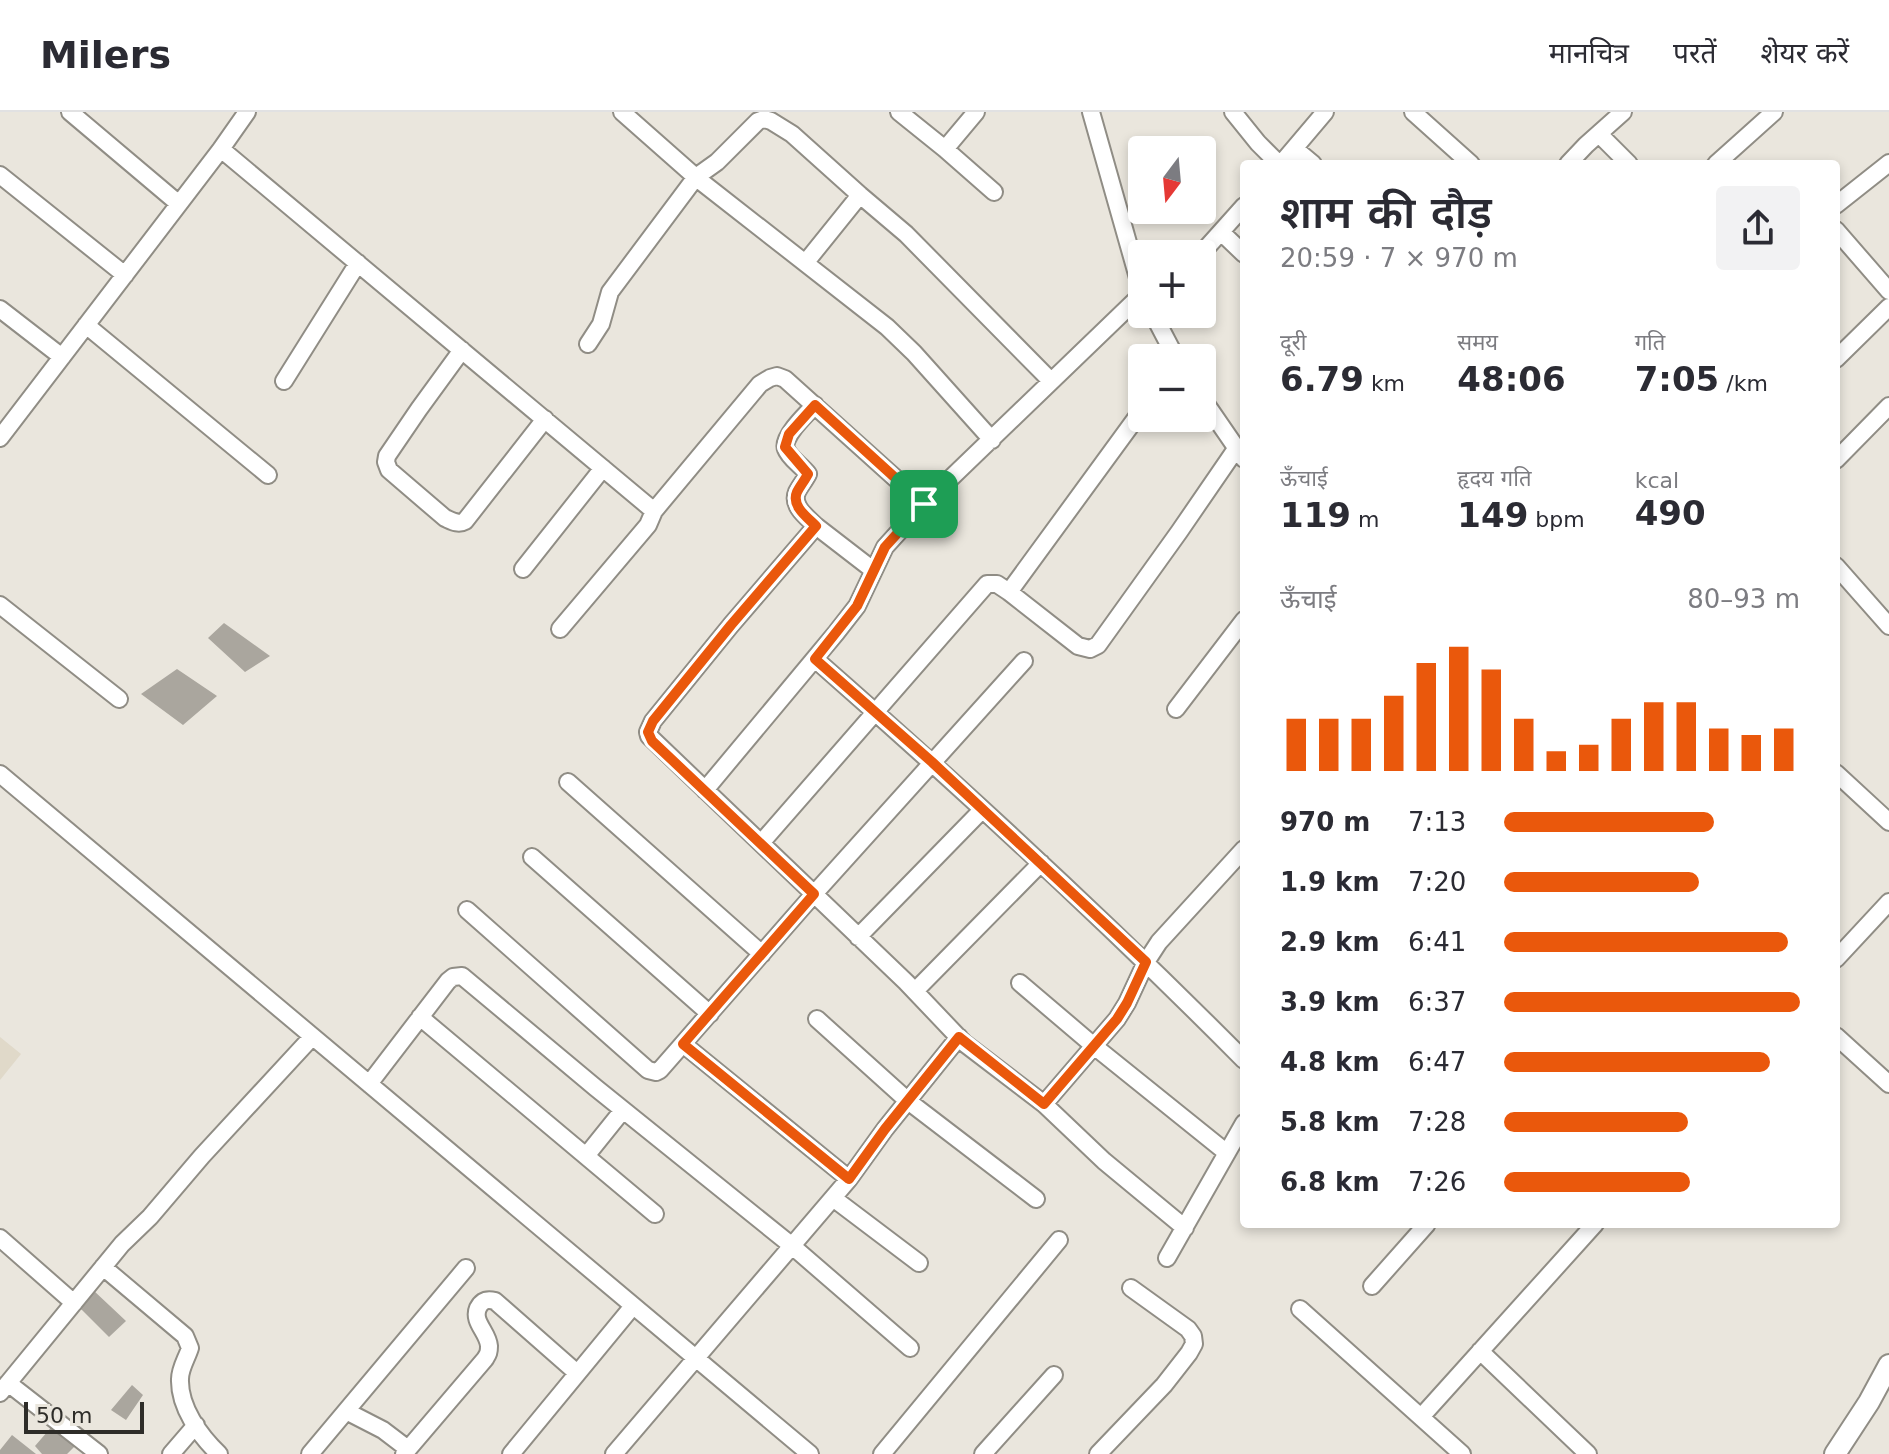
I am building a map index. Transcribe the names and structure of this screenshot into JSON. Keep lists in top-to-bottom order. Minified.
{"scale_bar":"50 m","north":"bottom","page":{"header":"Milers","nav":["मानचित्र","परतें","शेयर करें"],"map_buttons":["+","−"],"heading":["शाम की दौड़","20:59 · 7 × 970 m"],"stats":[["दूरी","6.79 km"],["समय","48:06"],["गति","7:05 /km"],["ऊँचाई","119 m"],["हृदय गति","149 bpm"],["kcal","490"]],"chart":["ऊँचाई","80–93 m"],"list":[{"name":"970 m","note":"7:13"},{"name":"1.9 km","note":"7:20"},{"name":"2.9 km","note":"6:41"},{"name":"3.9 km","note":"6:37"},{"name":"4.8 km","note":"6:47"},{"name":"5.8 km","note":"7:28"},{"name":"6.8 km","note":"7:26"}],"scale":"50 m"}}
